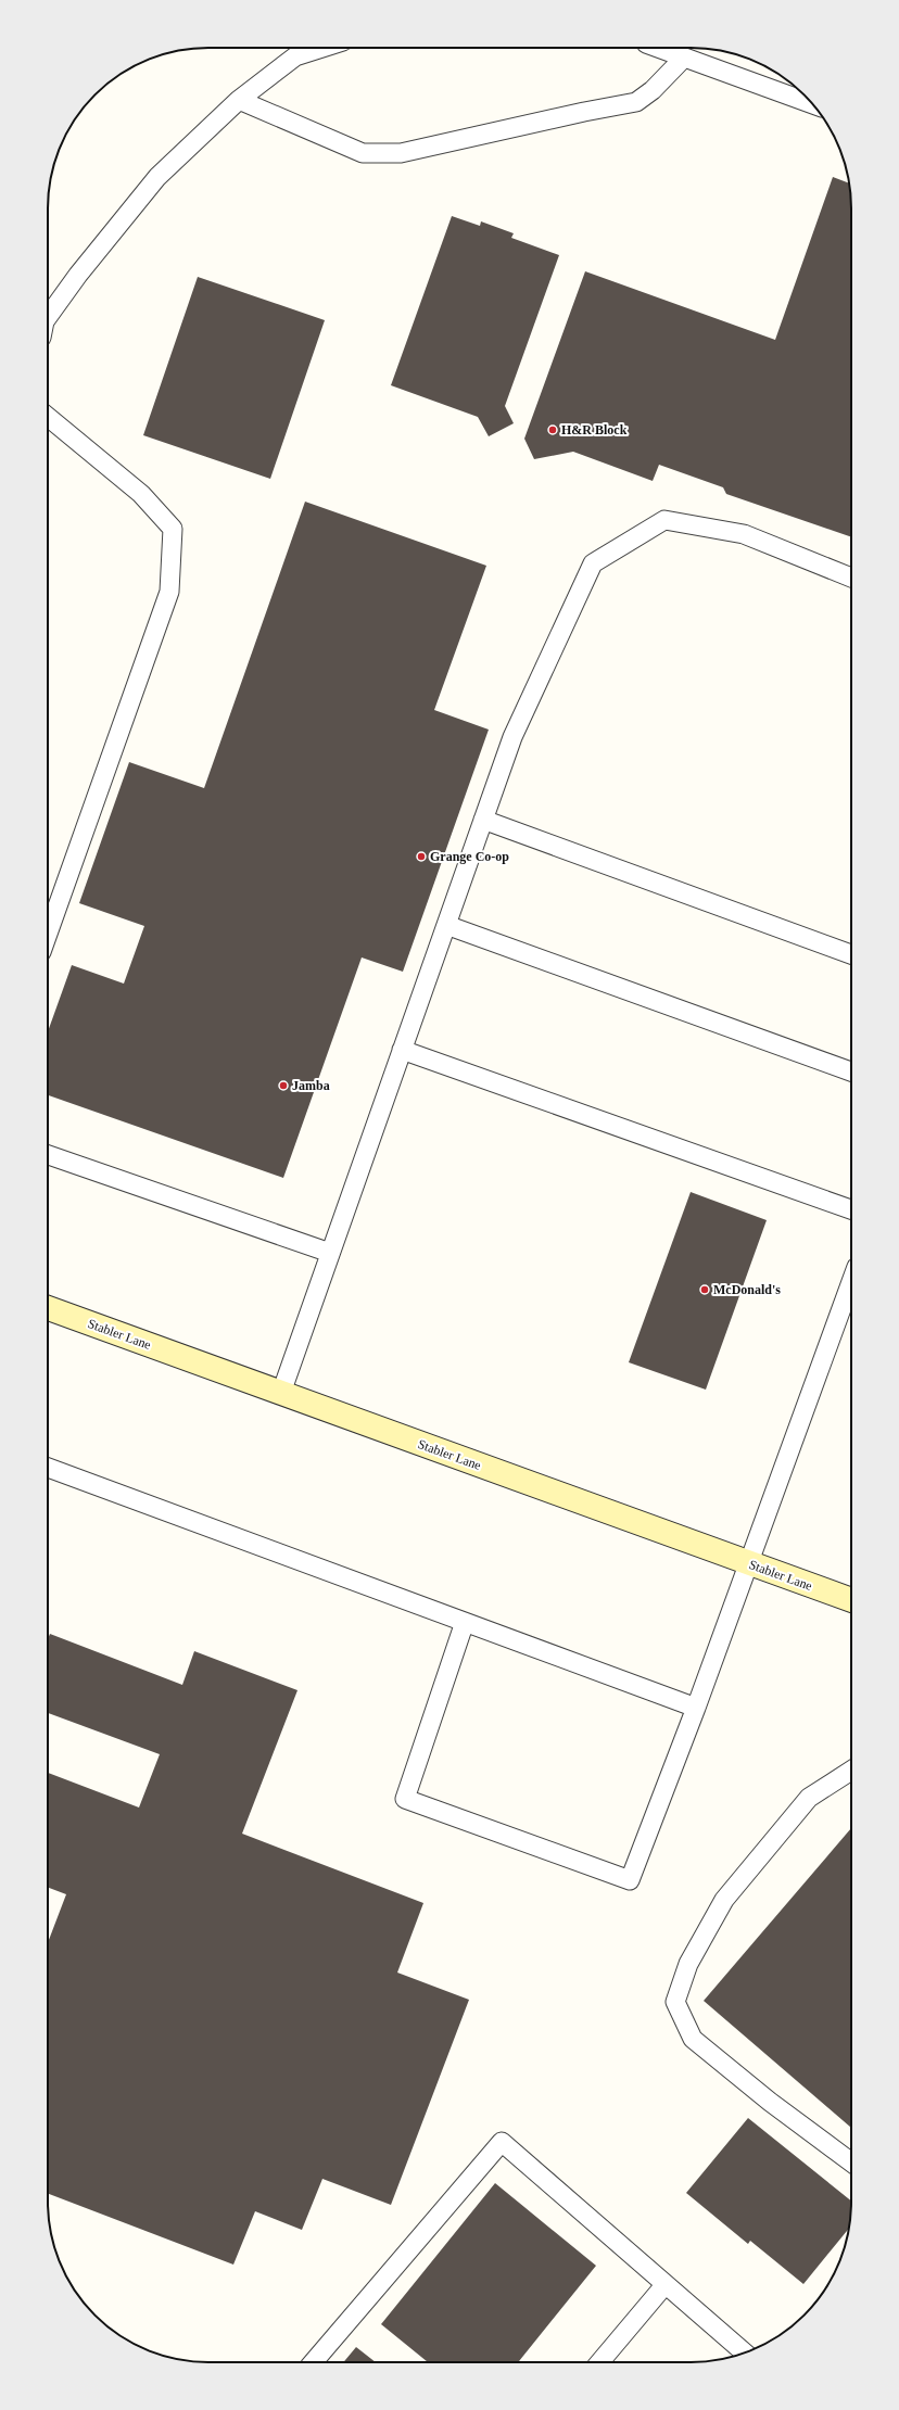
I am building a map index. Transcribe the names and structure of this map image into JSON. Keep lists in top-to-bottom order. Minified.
{"streets":{"main road":["Stabler Lane"]},"places":["H&R Block","Grange Co-op","Jamba","McDonald's"]}
